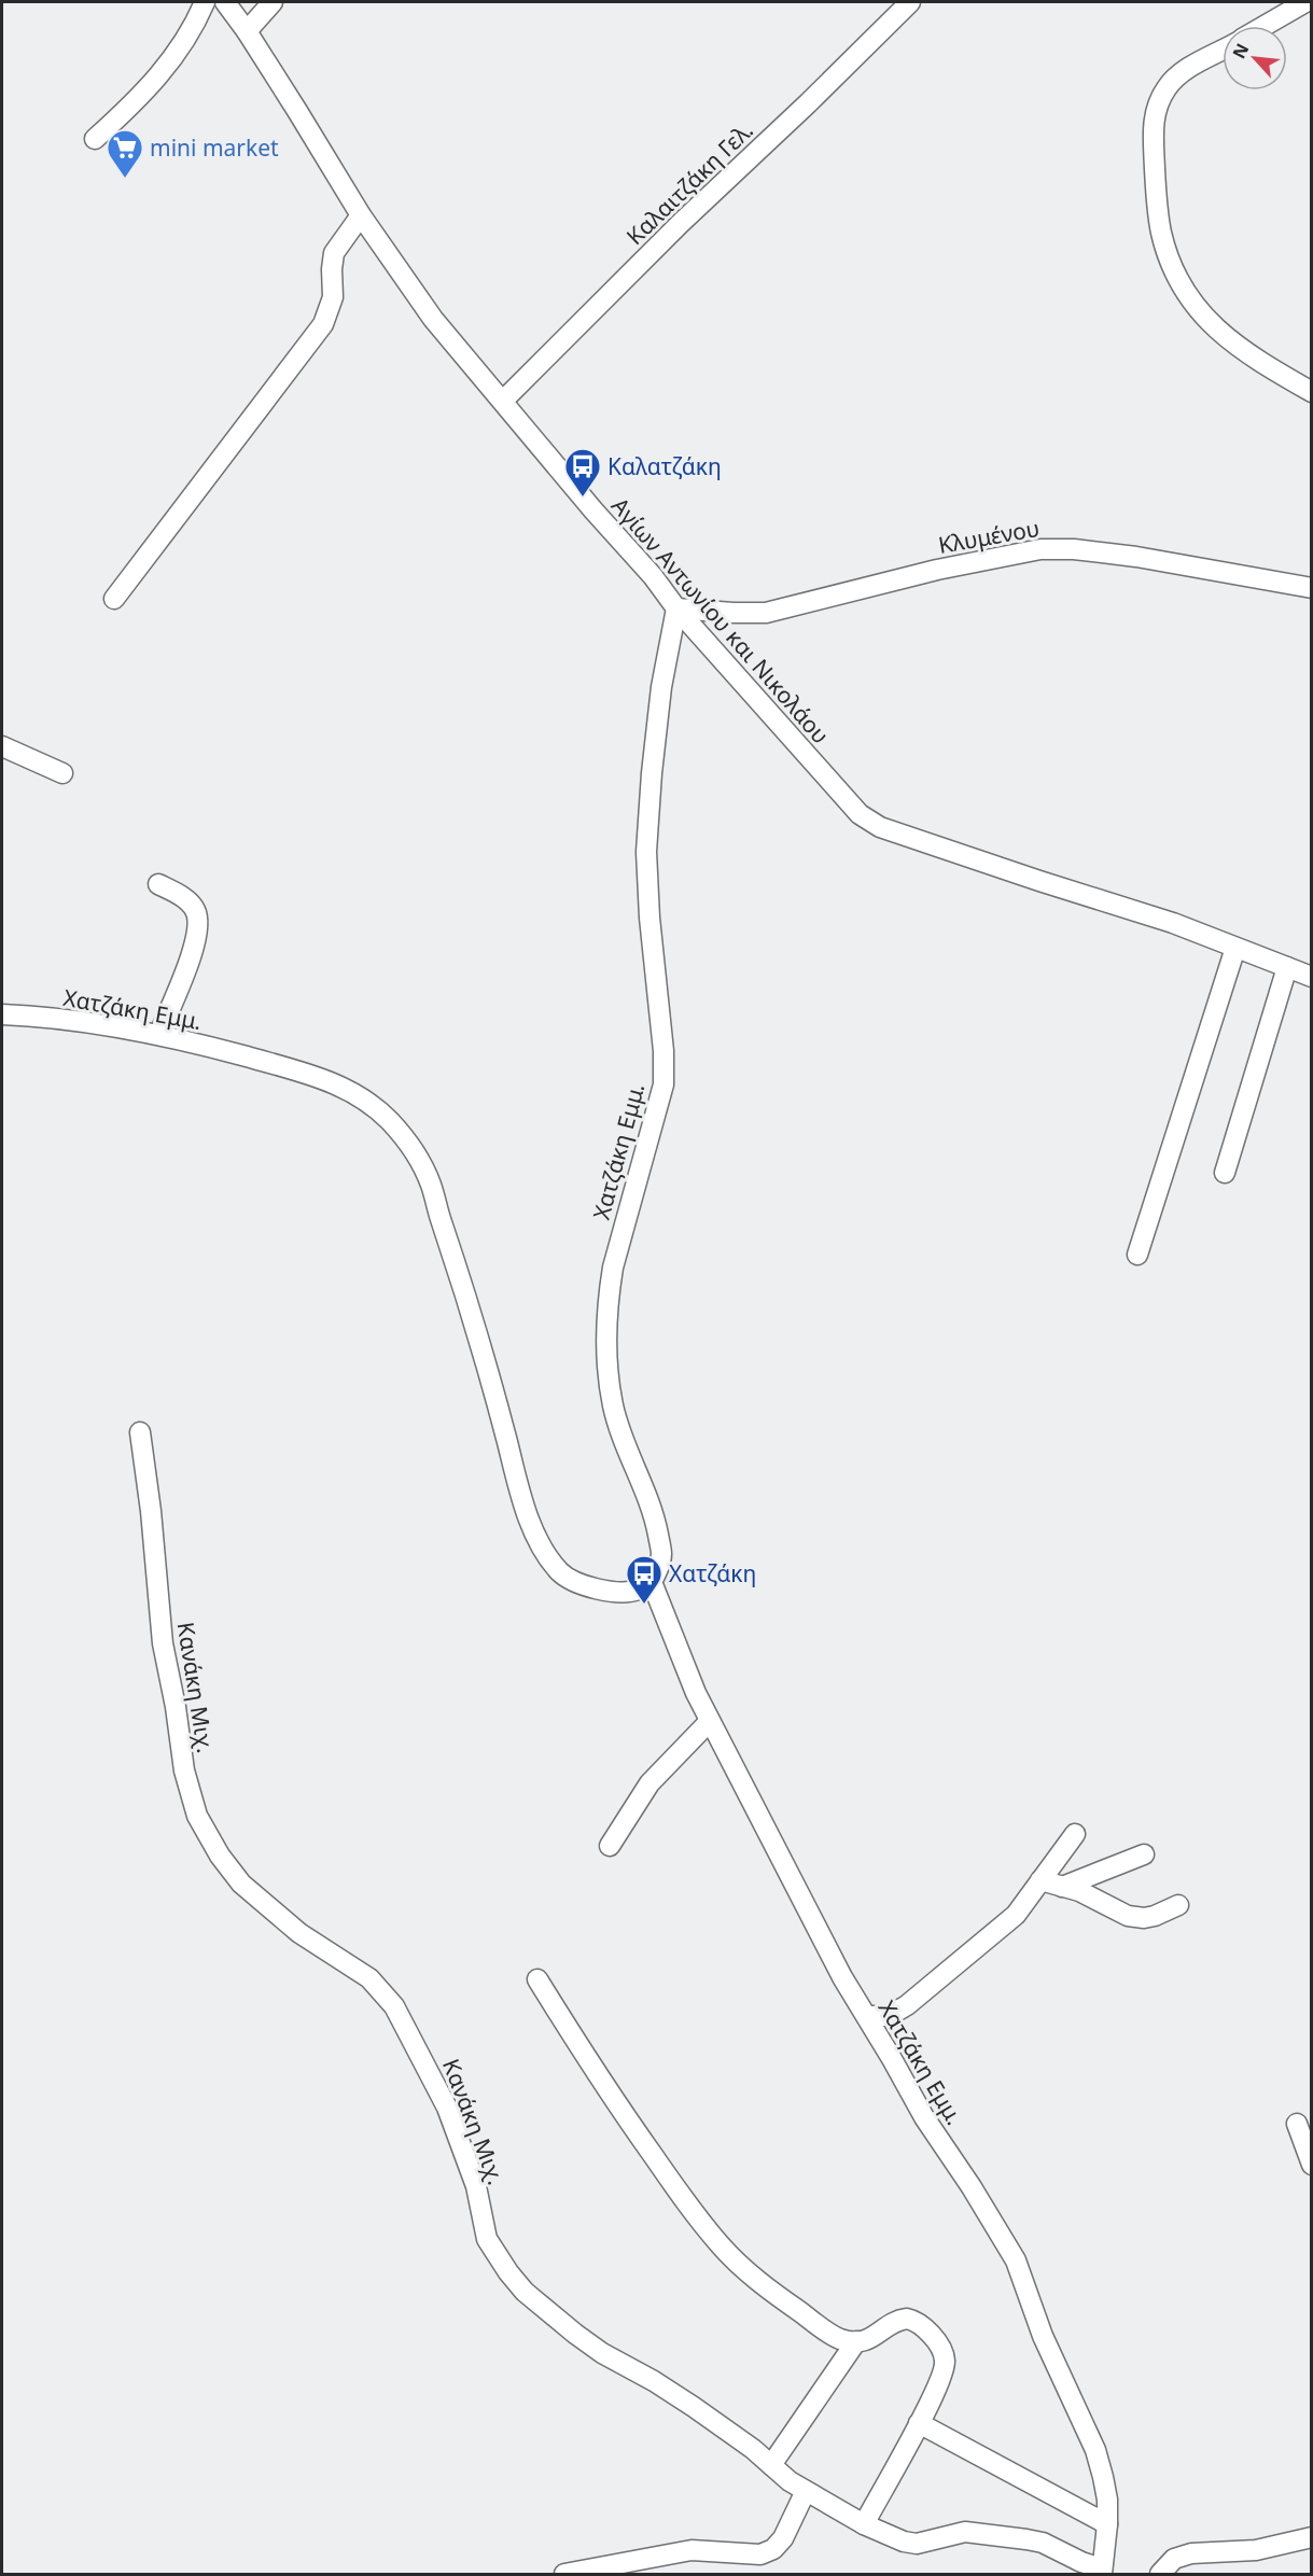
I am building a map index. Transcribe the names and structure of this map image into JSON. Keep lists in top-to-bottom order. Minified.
{"streets":{"street":["Καλαιτζάκη Γελ.","Κλυμένου","Αγίων Αντωνίου και Νικολάου","Χατζάκη Εμμ.","Κανάκη Μιχ."]},"crossings":[["Καλαιτζάκη Γελ.","Αγίων Αντωνίου και Νικολάου"],["Κλυμένου","Αγίων Αντωνίου και Νικολάου"],["Κλυμένου","Χατζάκη Εμμ."],["Αγίων Αντωνίου και Νικολάου","Χατζάκη Εμμ."],["Χατζάκη Εμμ.","Κανάκη Μιχ."]],"places":{"supermarket":["mini market"],"bus stop":["Καλατζάκη","Χατζάκη"]},"north":"top left"}
